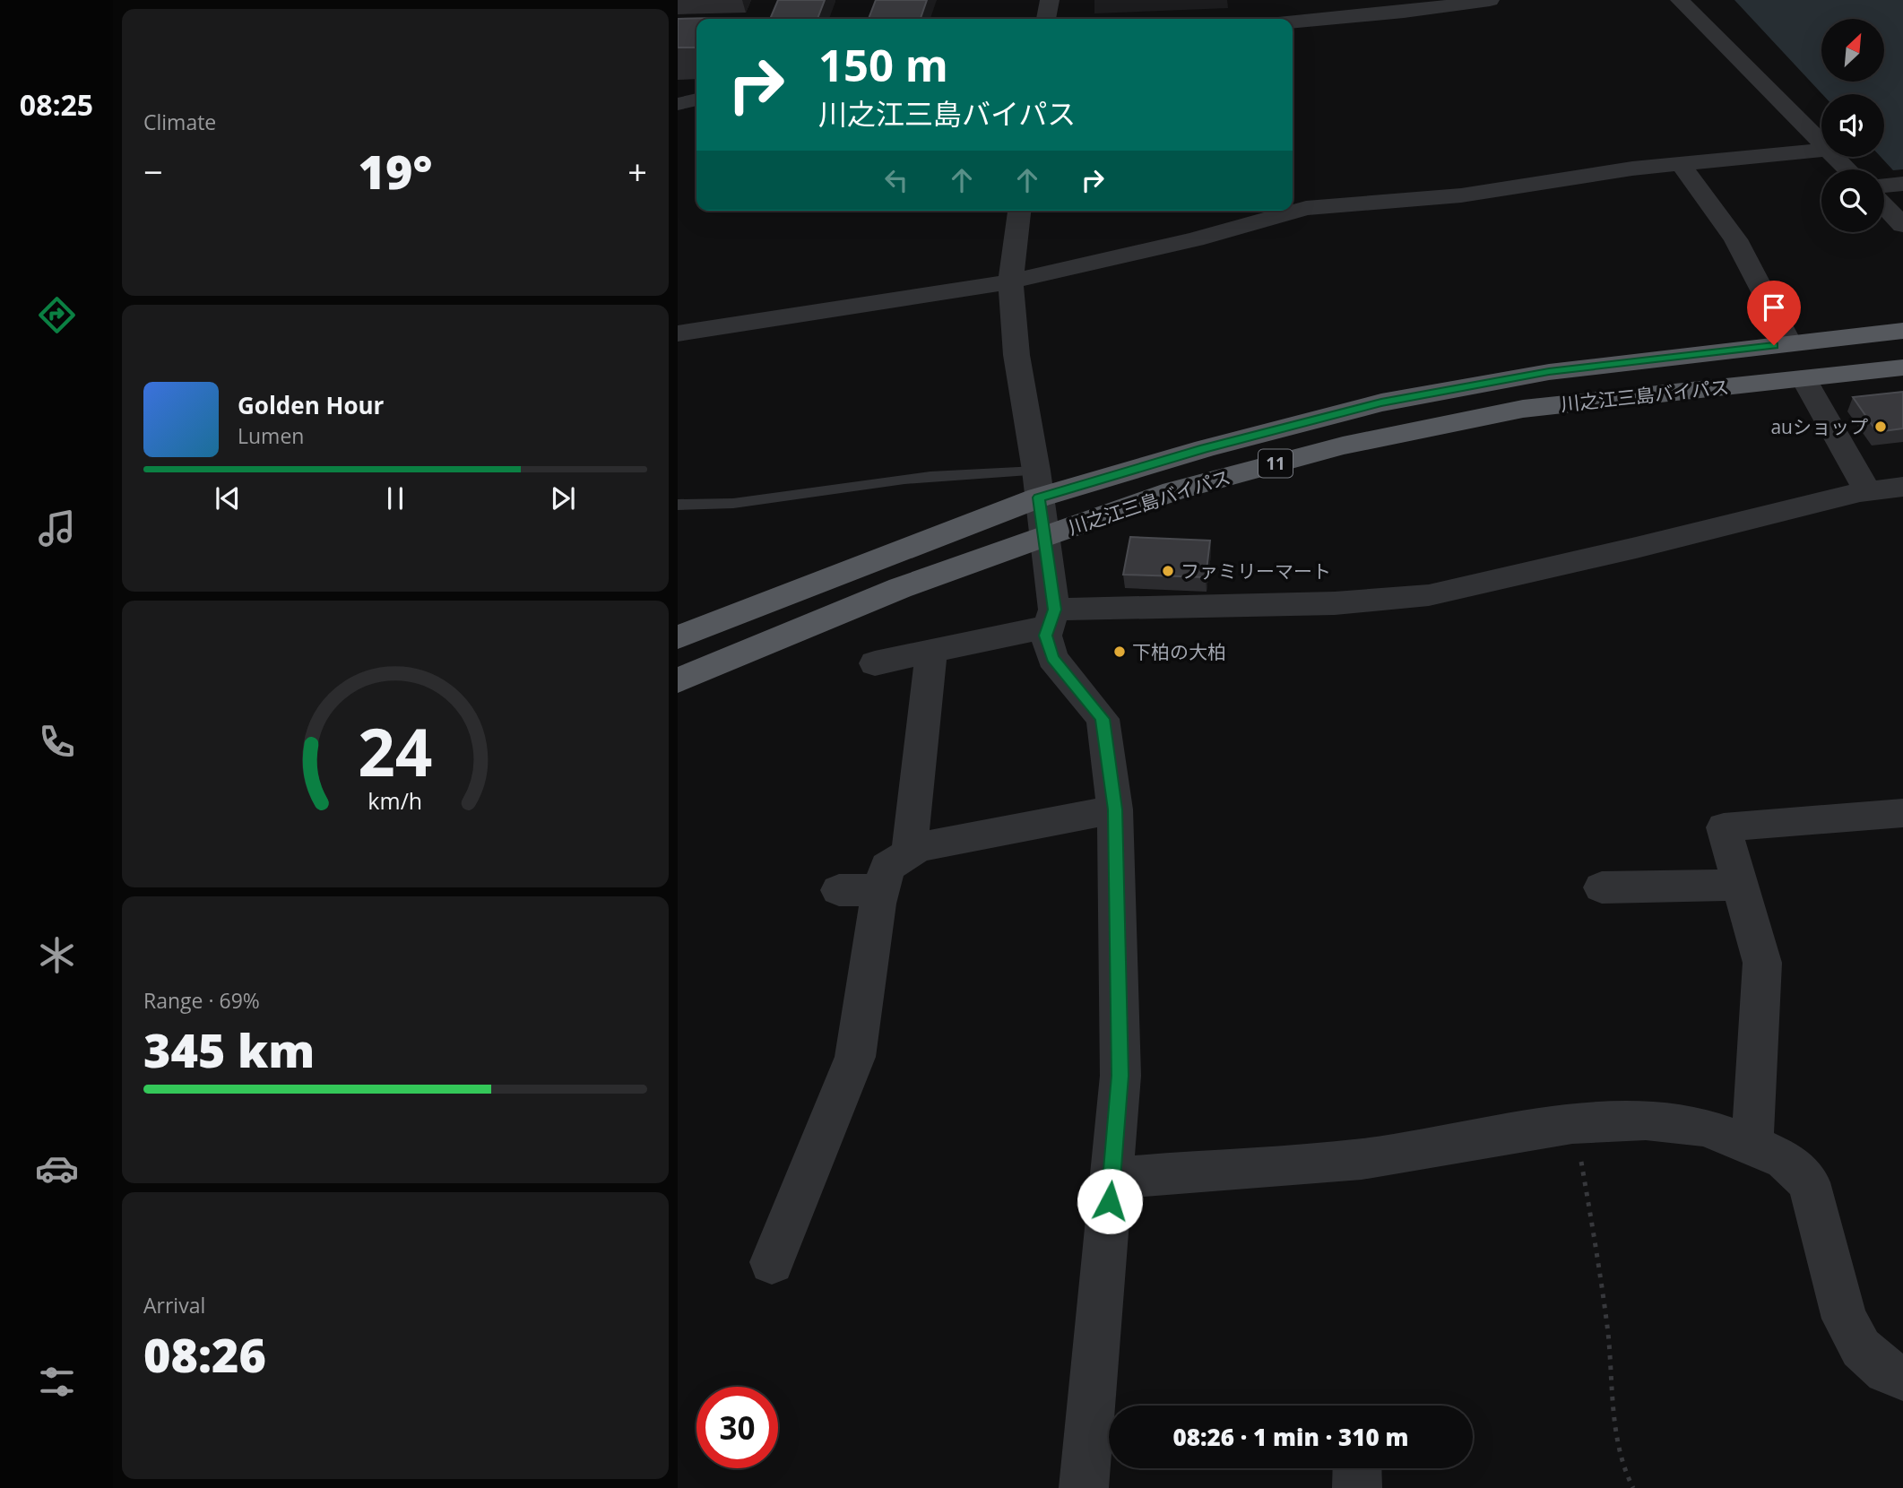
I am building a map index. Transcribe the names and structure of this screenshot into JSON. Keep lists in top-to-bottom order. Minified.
{"streets":{"highway":["川之江三島バイパス","11"]},"places":["auショップ","ファミリーマート","下柏の大柏"],"north":"top right","page":{"tabs":"08:25","tile":["Climate",["Range · 69%","345 km"],["Arrival","08:26"]],"turn":["150 m","川之江三島バイパス"],"heat":["−","19°","+"],"song":["Golden Hour","Lumen"],"limit":"30","trip":"08:26 · 1 min · 310 m","gauge":["24","km/h"]}}
